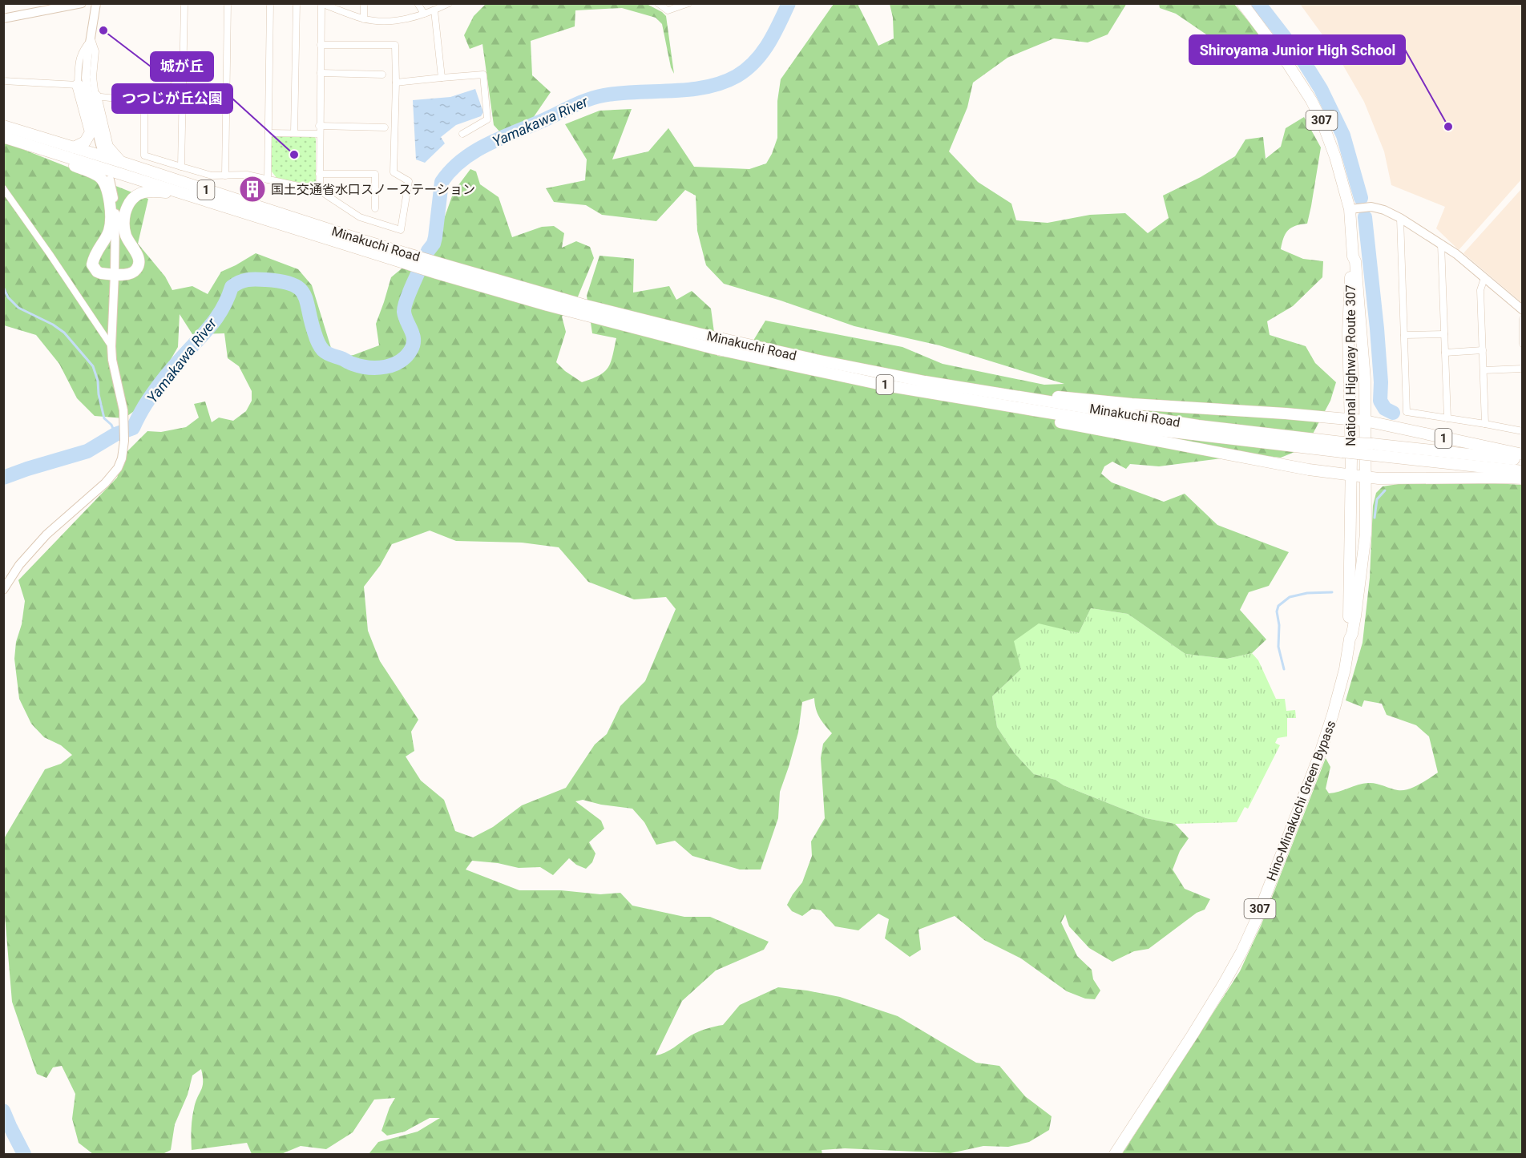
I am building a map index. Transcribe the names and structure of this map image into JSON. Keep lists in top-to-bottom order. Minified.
{"streets":{"highway":["307","1","Minakuchi Road","National Highway Route 307","Hino-Minakuchi Green Bypass"]},"crossings":[["1","Minakuchi Road"],["1","National Highway Route 307"],["1","Hino-Minakuchi Green Bypass"],["National Highway Route 307","Hino-Minakuchi Green Bypass"]],"water":["Yamakawa River"],"places":{"other":["城が丘","Shiroyama Junior High School","つつじが丘公園"],"building":["国土交通省水口スノーステーション"]}}
